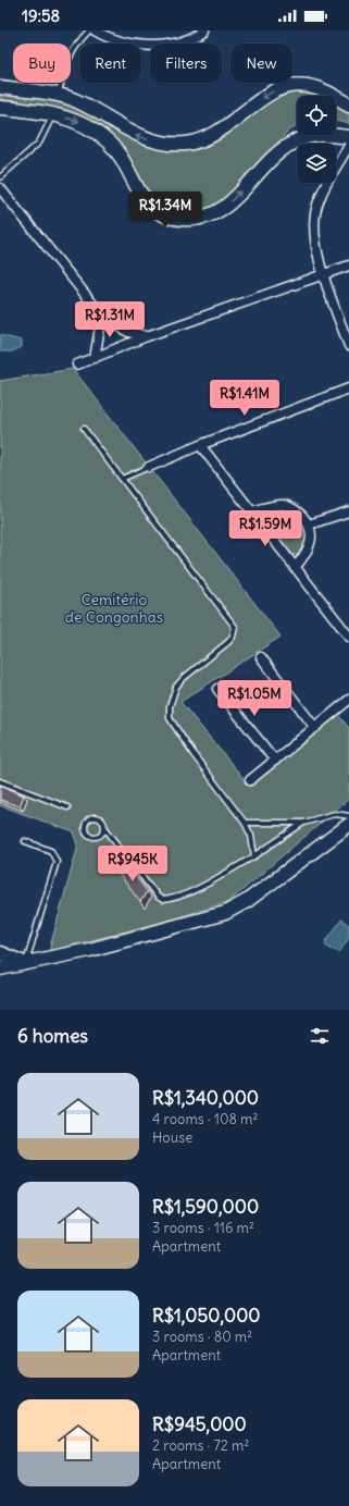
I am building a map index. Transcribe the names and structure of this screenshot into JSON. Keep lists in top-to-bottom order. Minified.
{"parks":["Cemitério de Congonhas"],"page":{"status":"19:58","chip":["Buy","Rent","Filters","New"],"price":["R$1.34M","R$1.31M","R$1.41M","R$1.59M","R$1.05M","R$945K"],"heading":"6 homes","list":[{"name":"R$1,340,000","note":"4 rooms · 108 m² · House"},{"name":"R$1,590,000","note":"3 rooms · 116 m² · Apartment"},{"name":"R$1,050,000","note":"3 rooms · 80 m² · Apartment"},{"name":"R$945,000","note":"2 rooms · 72 m² · Apartment"}]}}
